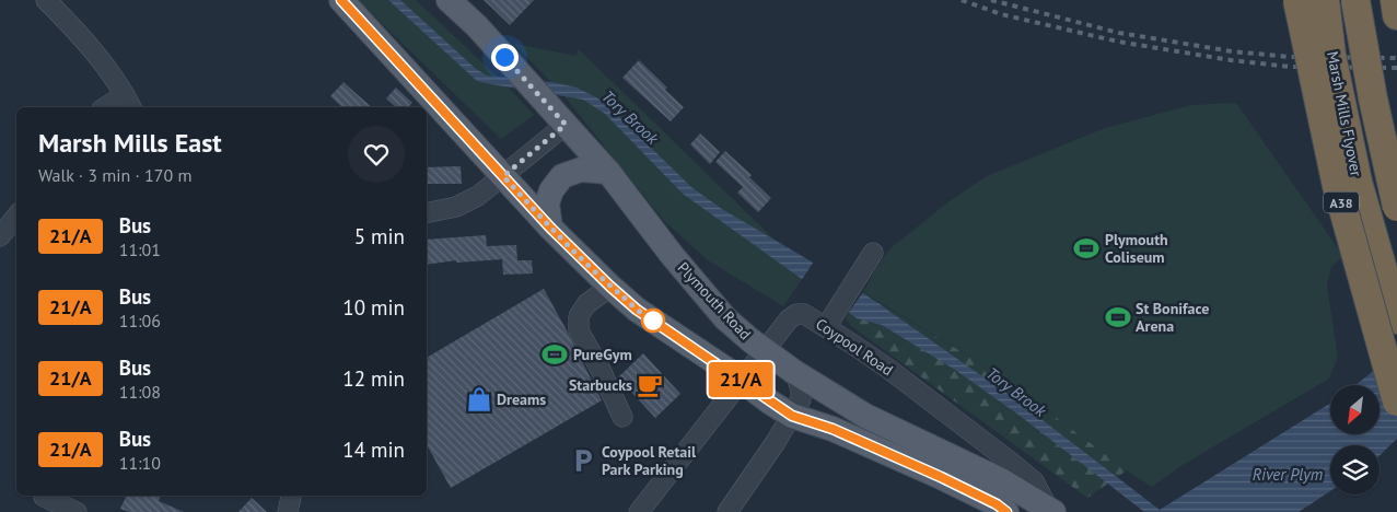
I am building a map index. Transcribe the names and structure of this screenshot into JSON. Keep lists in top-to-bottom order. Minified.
{"streets":{"highway":["Marsh Mills Flyover","A38"],"main road":["Plymouth Road"],"street":["Coypool Road"]},"crossings":[["Plymouth Road","Coypool Road"]],"water":["Tory Brook","River Plym"],"places":{"sports":["Plymouth Coliseum","St Boniface Arena","PureGym"],"cafe":["Starbucks"],"shop":["Dreams"],"parking":["Coypool Retail Park Parking"]},"lines":["bus line 21/A"],"north":"bottom left","page":{"on_map":"21/A","heading":["Marsh Mills East","Walk · 3 min · 170 m"],"list":[{"mark":"21/A","name":"Bus","note":"11:01","value":"5 min"},{"mark":"21/A","name":"Bus","note":"11:06","value":"10 min"},{"mark":"21/A","name":"Bus","note":"11:08","value":"12 min"},{"mark":"21/A","name":"Bus","note":"11:10","value":"14 min"}]}}
